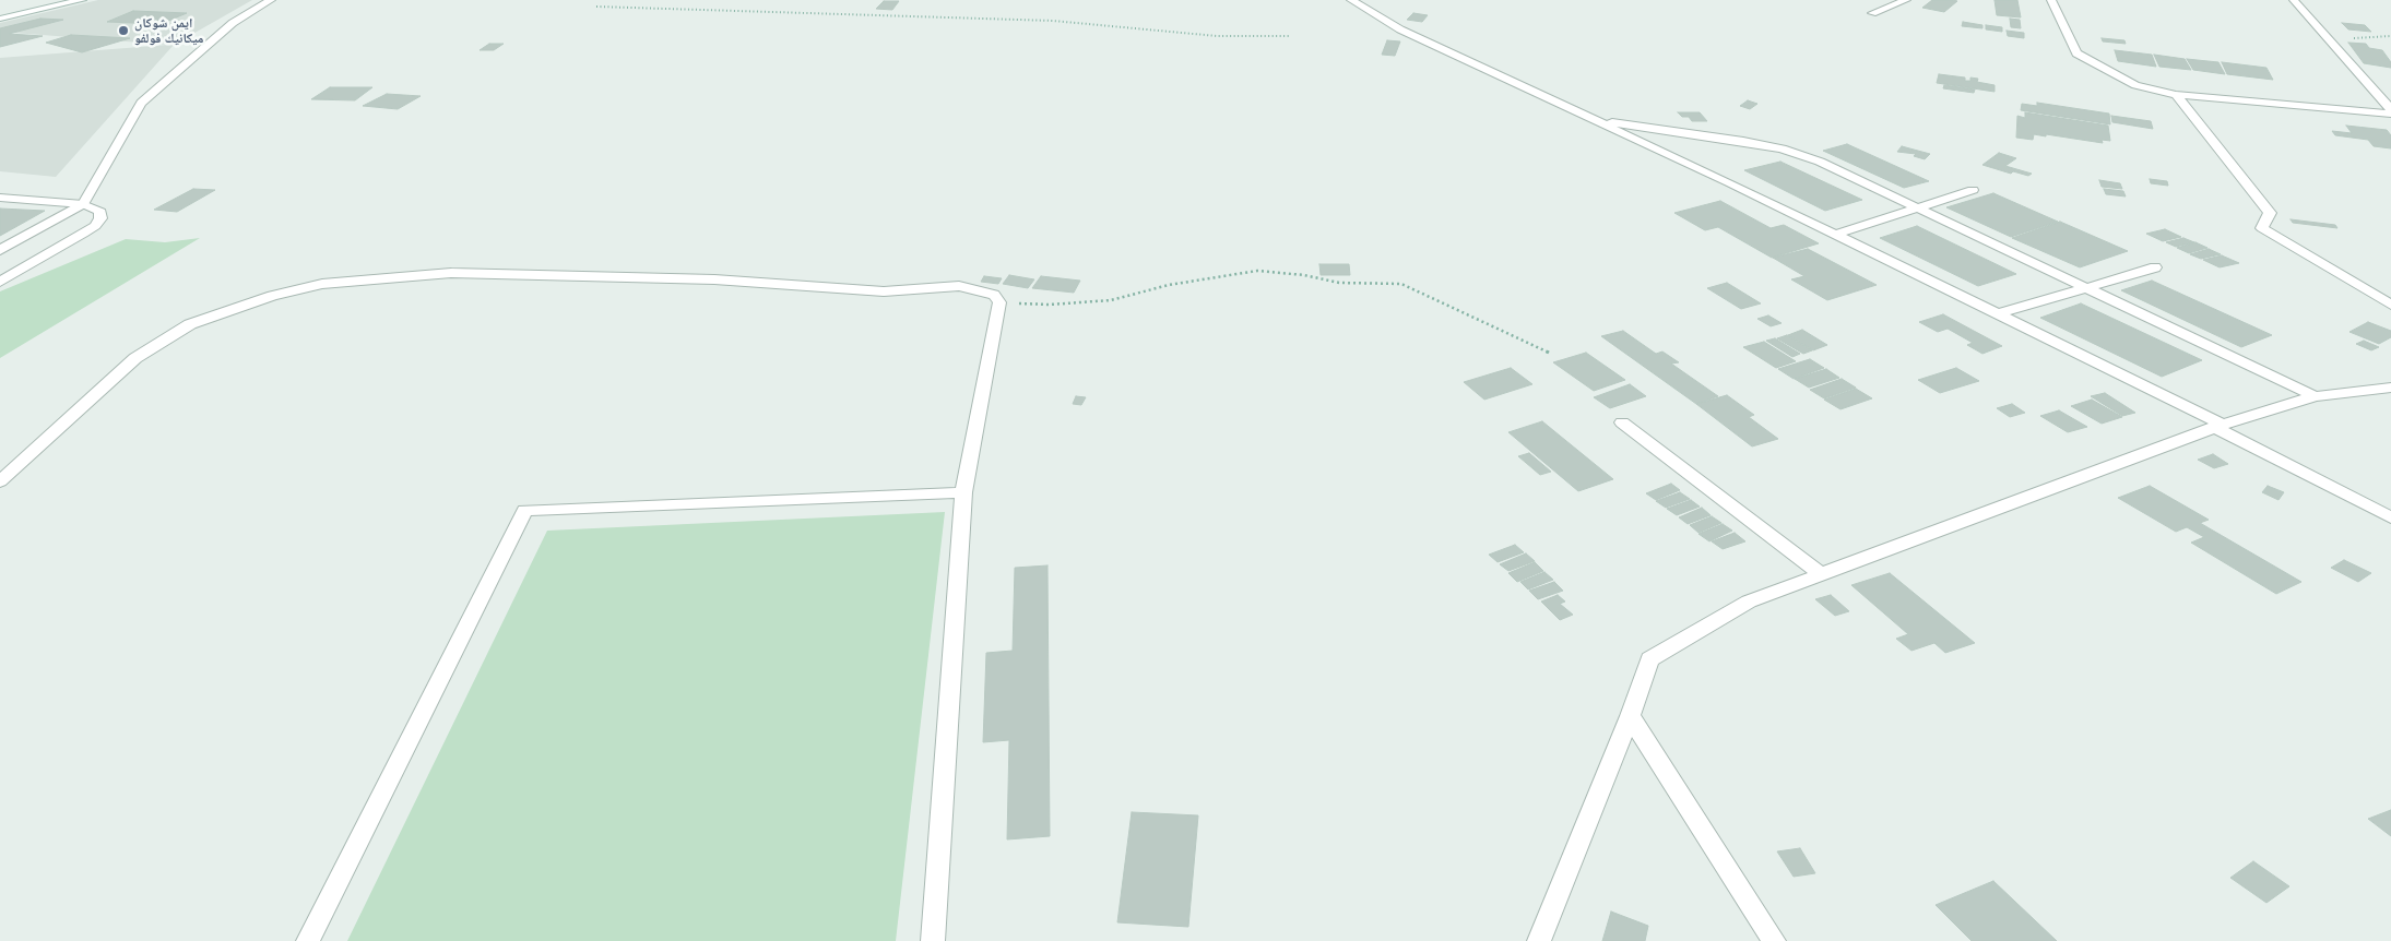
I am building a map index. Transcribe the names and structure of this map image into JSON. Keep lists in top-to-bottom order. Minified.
{"places":["ايمن شوكان ميكانيك فولفو"]}
